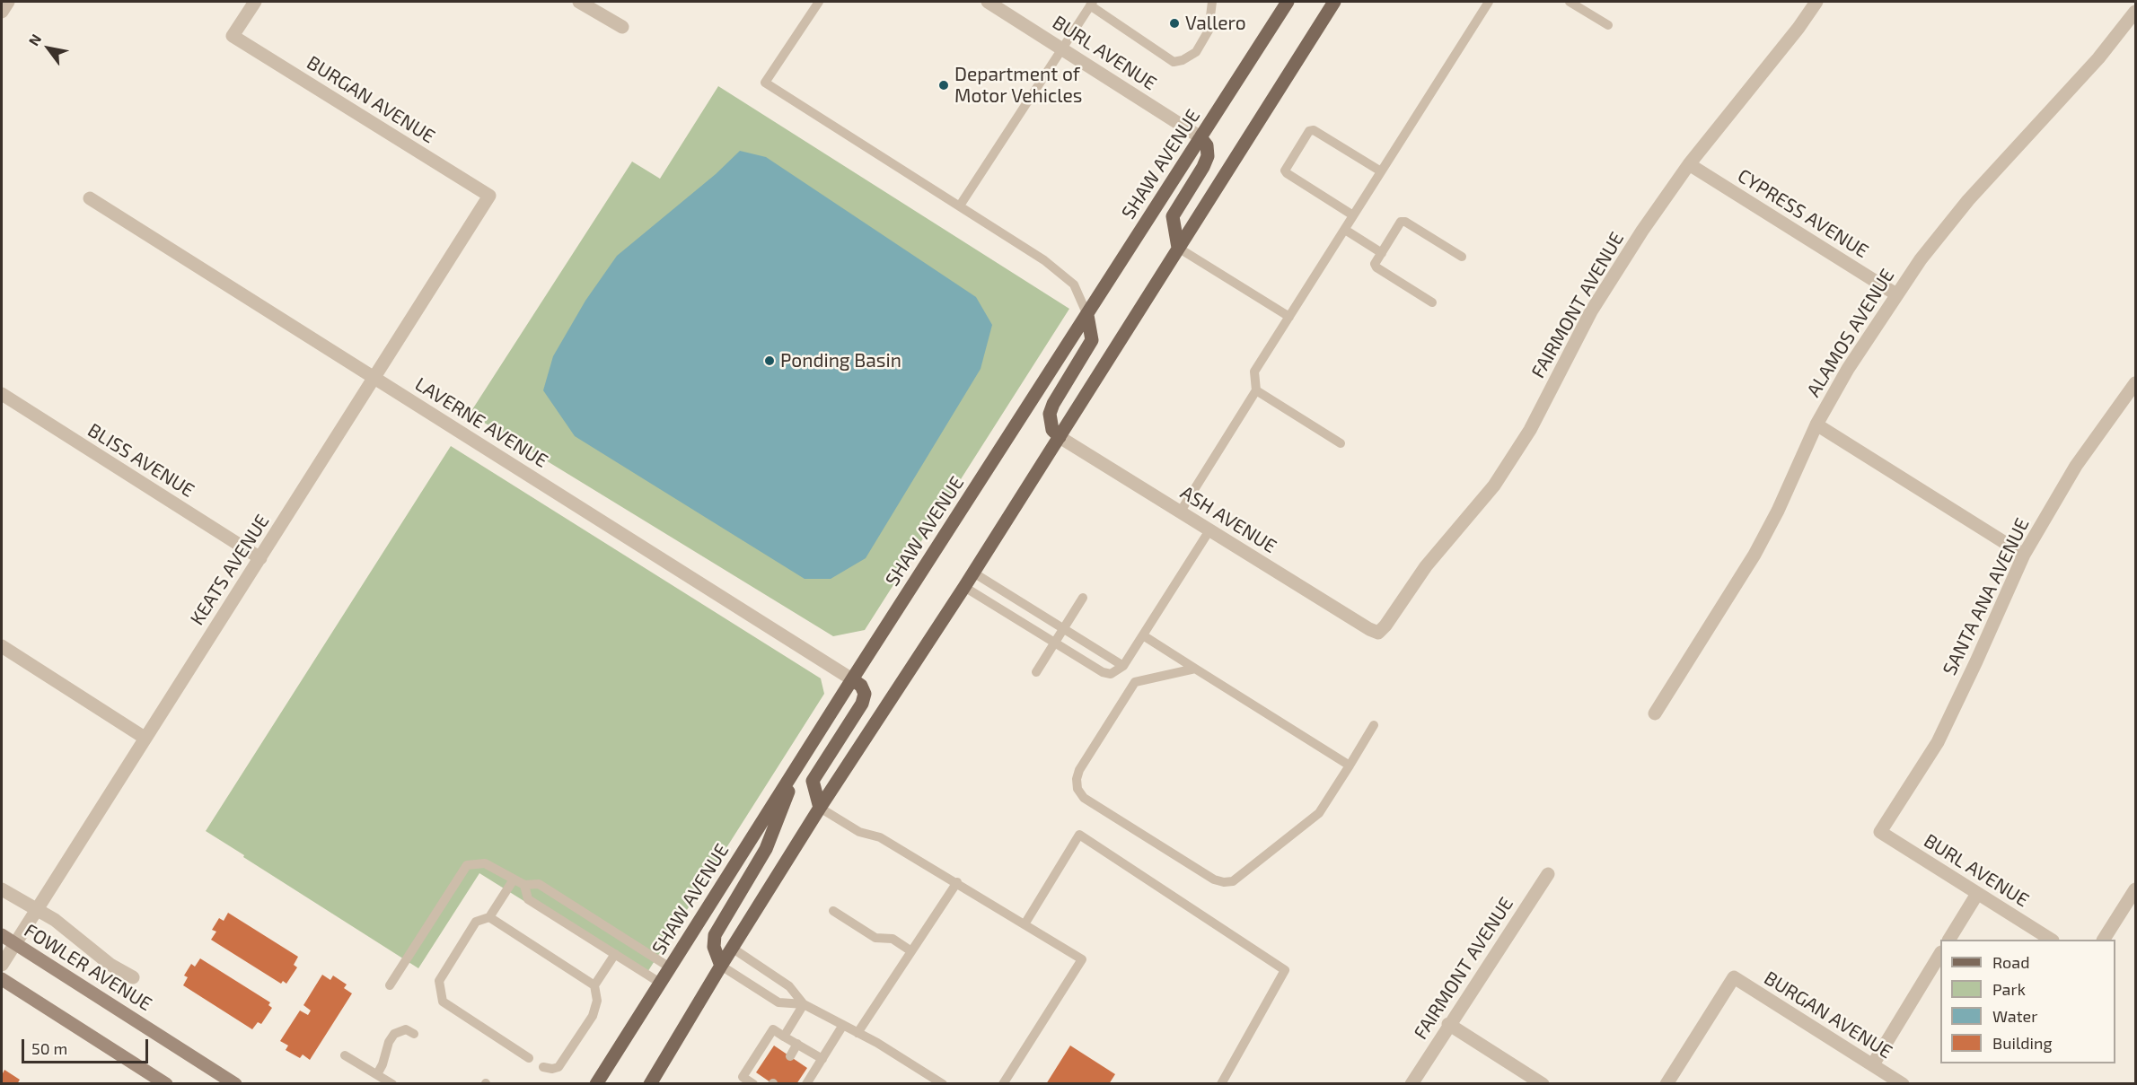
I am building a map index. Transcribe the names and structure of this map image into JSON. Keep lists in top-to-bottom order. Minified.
{"streets":{"main road":["SHAW AVENUE","FOWLER AVENUE"],"street":["BURL AVENUE","BURGAN AVENUE","CYPRESS AVENUE","FAIRMONT AVENUE","ALAMOS AVENUE","LAVERNE AVENUE","BLISS AVENUE","ASH AVENUE","KEATS AVENUE","SANTA ANA AVENUE"]},"crossings":[["BURL AVENUE","SHAW AVENUE"],["BURL AVENUE","SANTA ANA AVENUE"],["BURGAN AVENUE","KEATS AVENUE"],["SHAW AVENUE","LAVERNE AVENUE"],["CYPRESS AVENUE","FAIRMONT AVENUE"],["CYPRESS AVENUE","ALAMOS AVENUE"],["FAIRMONT AVENUE","ASH AVENUE"],["LAVERNE AVENUE","KEATS AVENUE"],["BLISS AVENUE","KEATS AVENUE"],["KEATS AVENUE","FOWLER AVENUE"]],"places":["Vallero","Department of Motor Vehicles","Ponding Basin"],"legend":["Road","Park","Water","Building"],"scale_bar":"50 m","north":"top left"}
